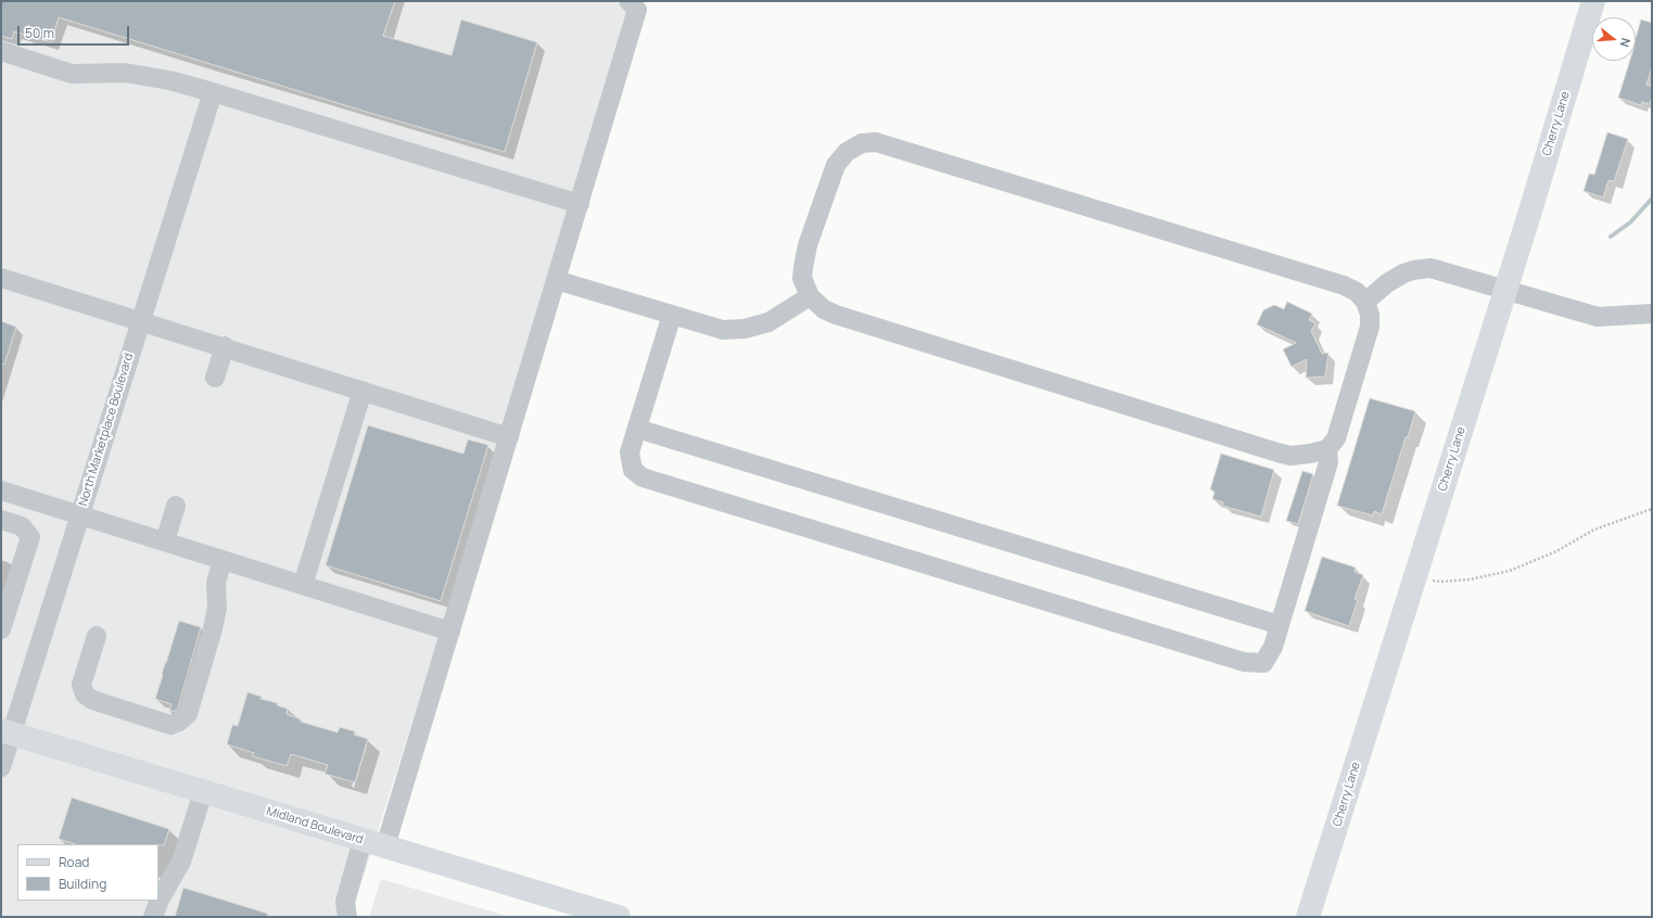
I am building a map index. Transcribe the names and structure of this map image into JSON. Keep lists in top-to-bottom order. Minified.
{"streets":{"main road":["Cherry Lane","Midland Boulevard"],"street":["North Marketplace Boulevard"]},"crossings":[["North Marketplace Boulevard","Midland Boulevard"]],"legend":["Road","Building"],"scale_bar":"50 m","north":"right"}
